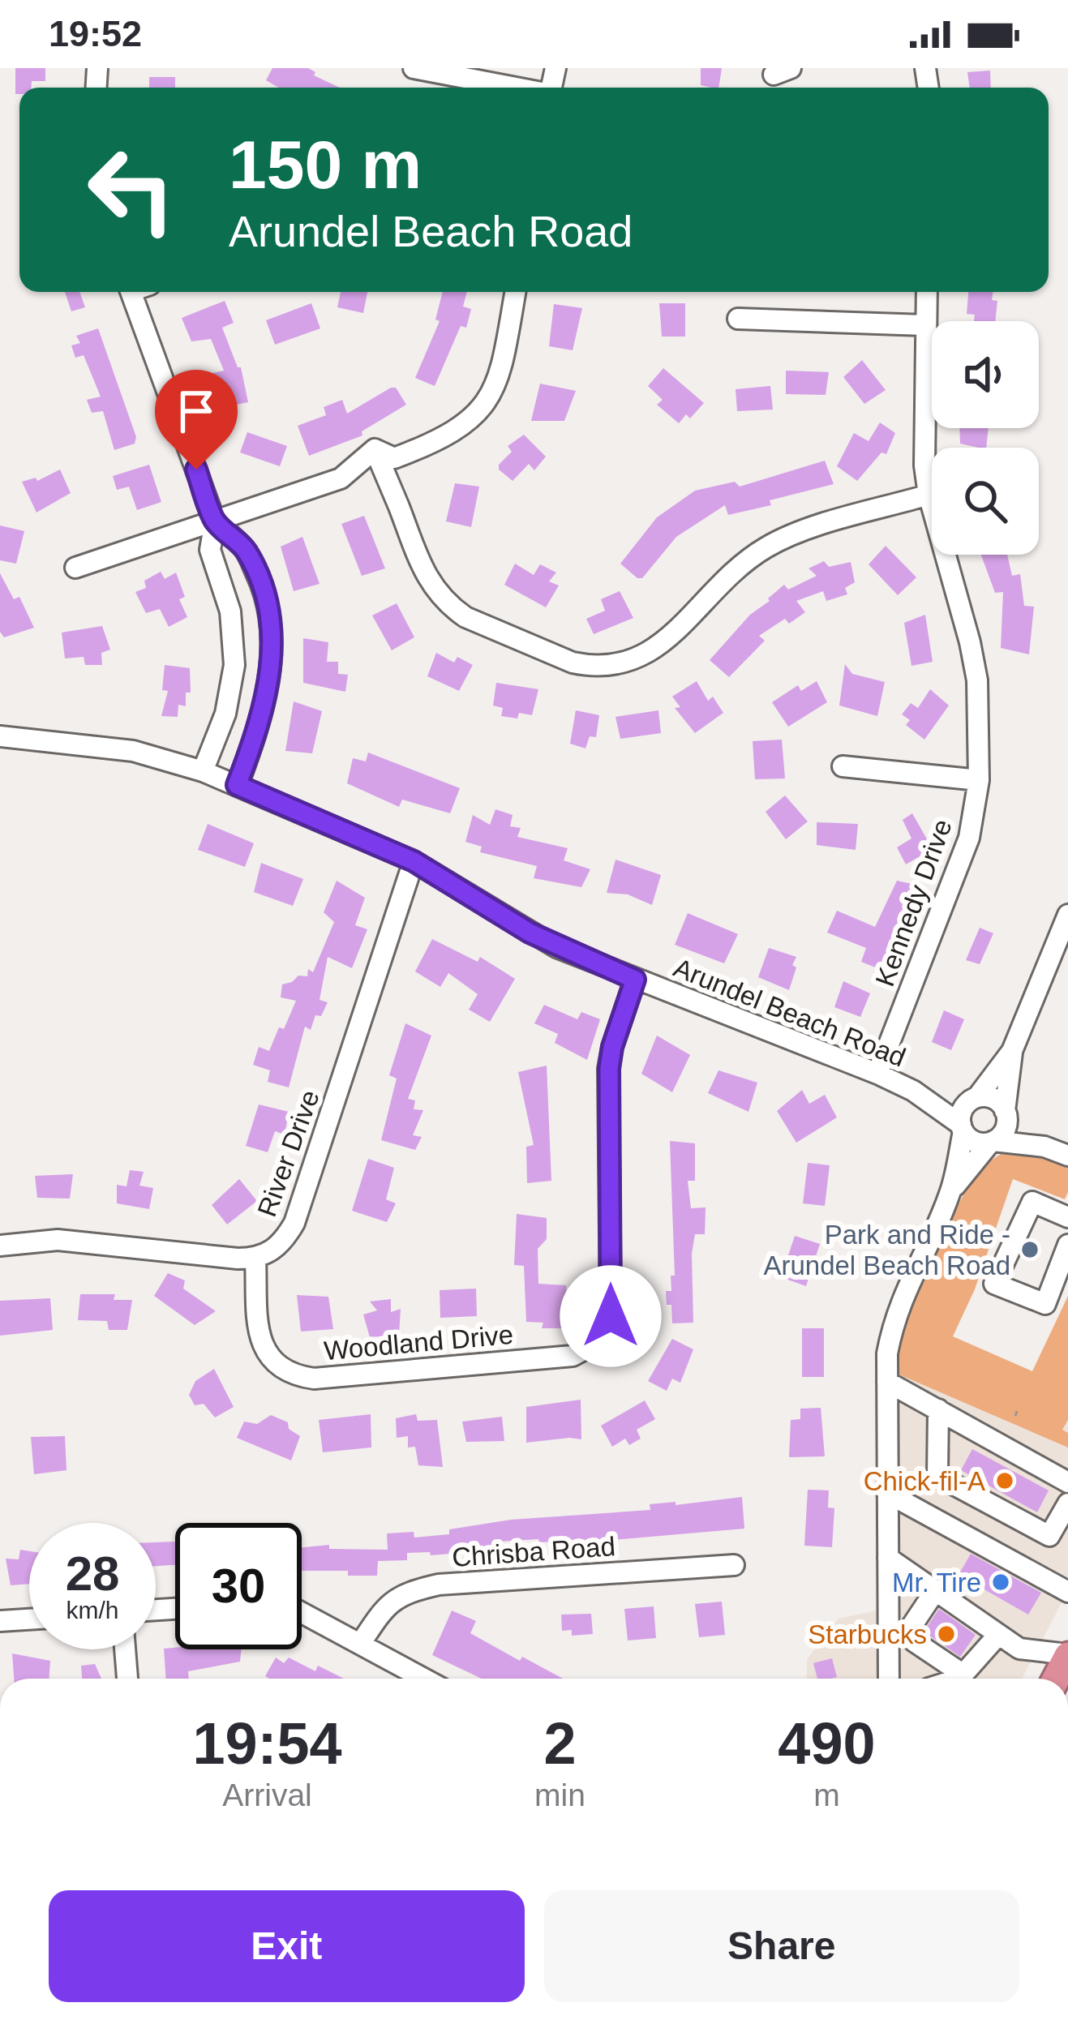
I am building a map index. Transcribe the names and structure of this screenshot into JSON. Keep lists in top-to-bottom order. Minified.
{"streets":{"street":["Kennedy Drive","Arundel Beach Road","River Drive","Woodland Drive","Chrisba Road"]},"crossings":[["Kennedy Drive","Arundel Beach Road"],["Arundel Beach Road","River Drive"],["Arundel Beach Road","Woodland Drive"],["River Drive","Woodland Drive"]],"places":["Park and Ride - Arundel Beach Road","Chick-fil-A","Mr. Tire","Starbucks"],"page":{"status":"19:52","turn":["150 m","Arundel Beach Road"],"speed":"28 km/h","limit":"30","eta":["19:54","Arrival","2","min","490","m"],"buttons":["Exit","Share"]}}
